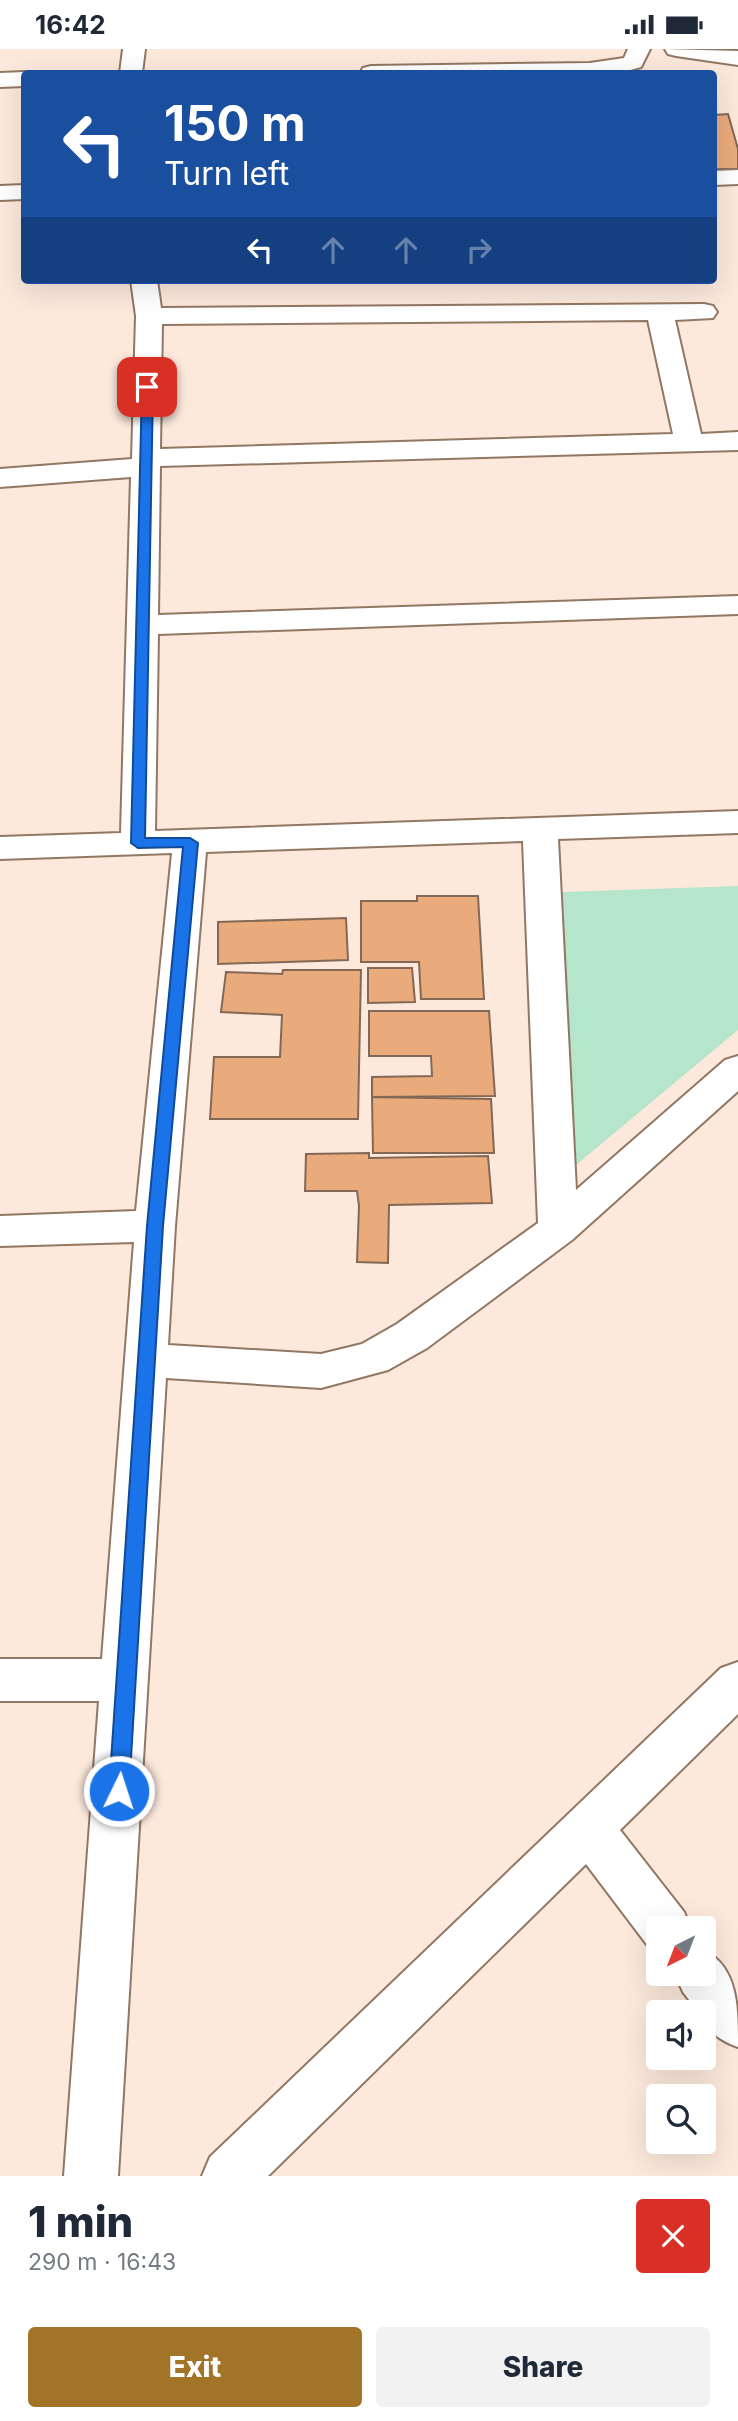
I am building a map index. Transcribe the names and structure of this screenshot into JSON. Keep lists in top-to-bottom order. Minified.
{"north":"bottom left","page":{"status":"16:42","turn":["150 m","Turn left"],"heading":["1 min","290 m · 16:43"],"buttons":["Exit","Share"]}}
